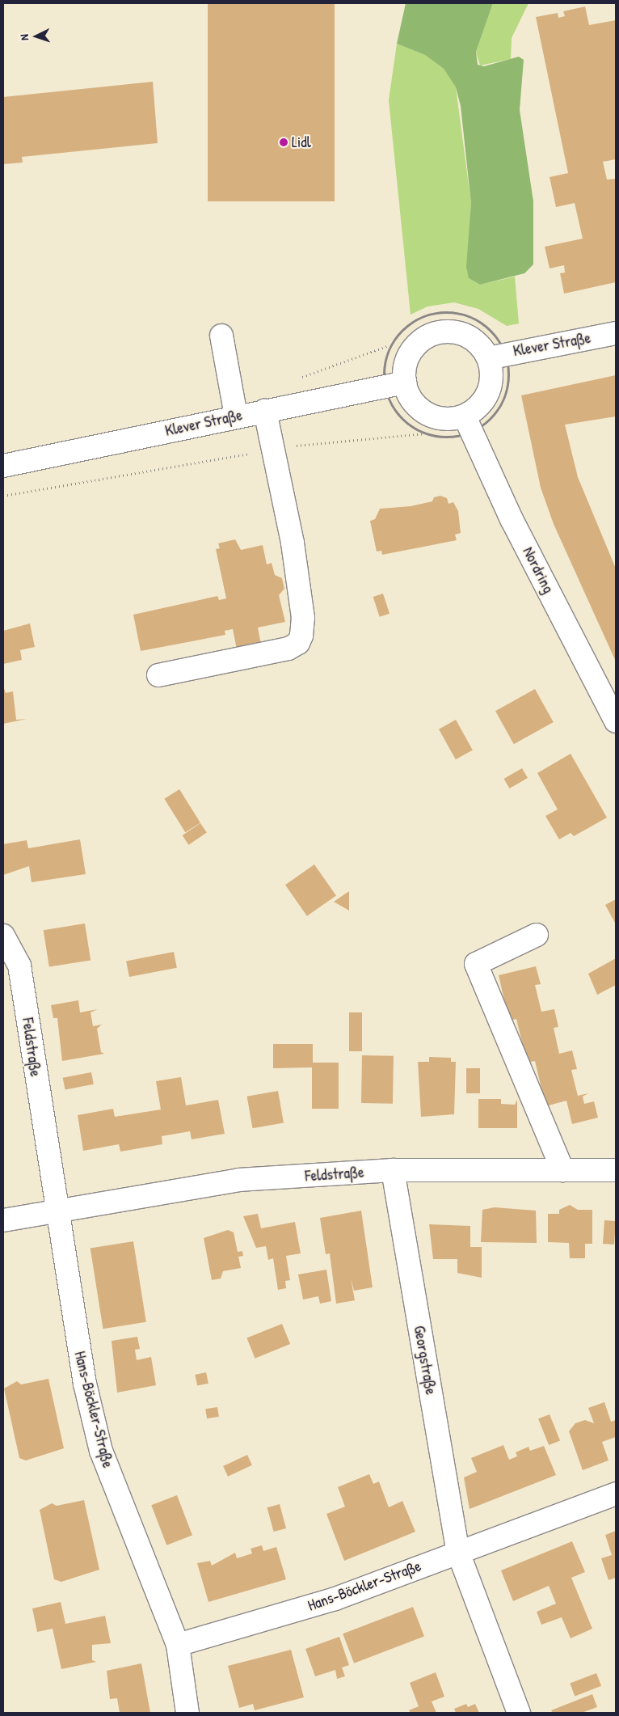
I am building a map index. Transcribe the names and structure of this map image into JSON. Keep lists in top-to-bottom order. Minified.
{"streets":{"street":["Klever Straße","Nordring","Feldstraße","Georgstraße","Hans-Böckler-Straße"]},"crossings":[["Klever Straße","Nordring"],["Feldstraße","Georgstraße"],["Feldstraße","Hans-Böckler-Straße"],["Georgstraße","Hans-Böckler-Straße"]],"places":["Lidl"],"north":"left"}
